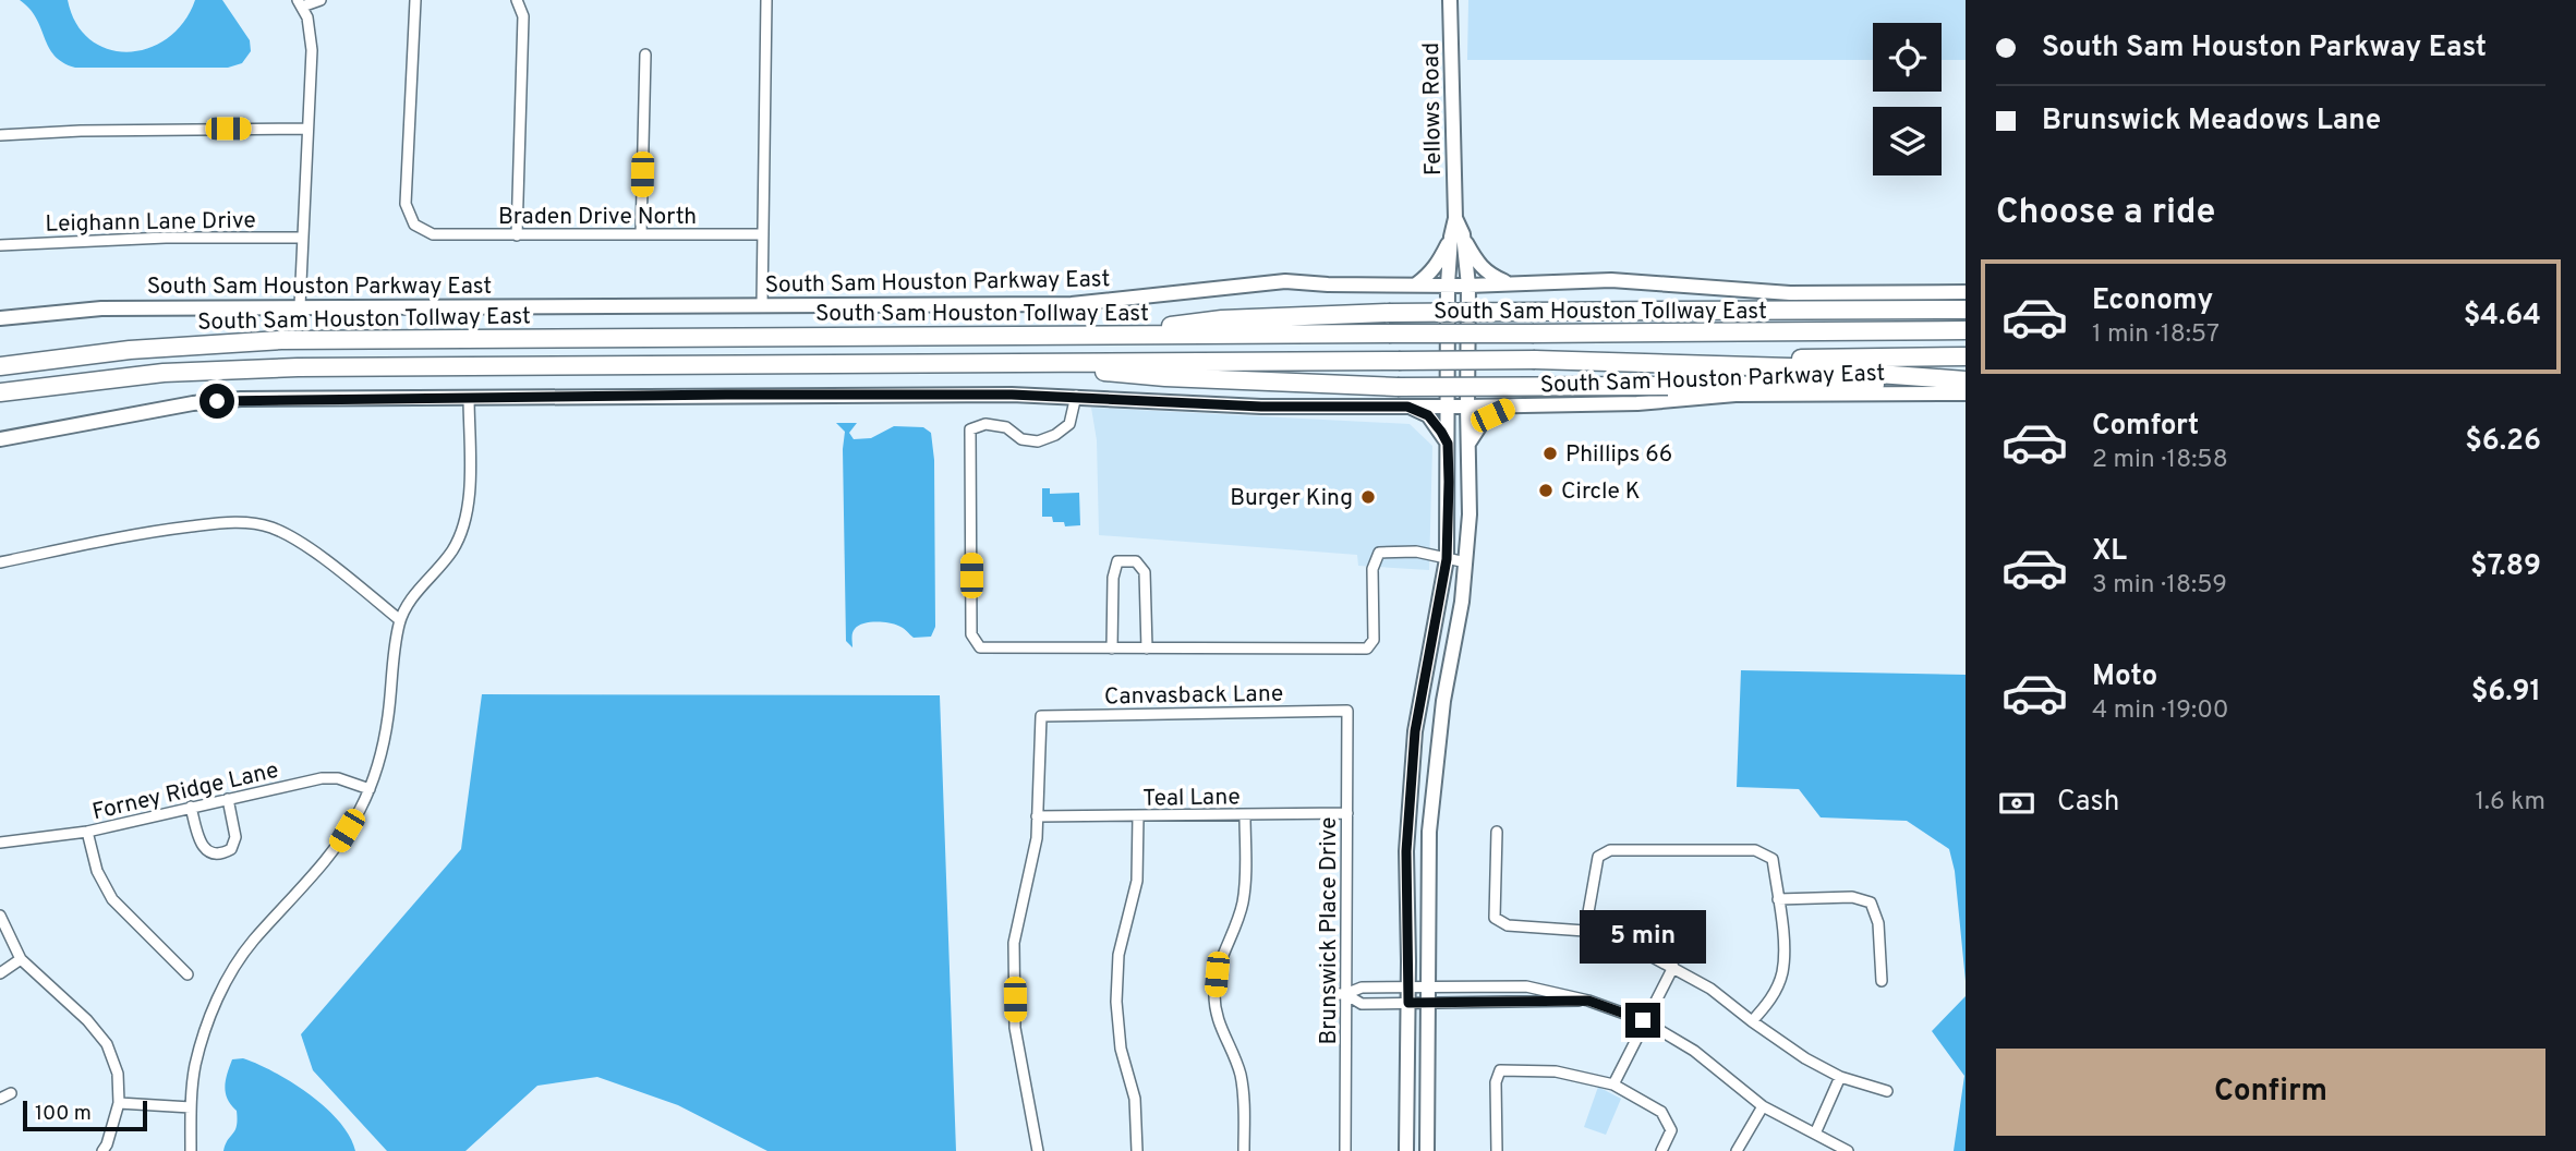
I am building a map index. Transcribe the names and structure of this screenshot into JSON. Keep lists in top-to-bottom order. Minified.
{"streets":{"highway":["South Sam Houston Tollway East"],"main road":["Fellows Road","South Sam Houston Parkway East"],"street":["Braden Drive North","Leighann Lane Drive","Canvasback Lane","Forney Ridge Lane","Teal Lane","Brunswick Place Drive"]},"crossings":[["Fellows Road","South Sam Houston Parkway East"],["Canvasback Lane","Teal Lane"],["Canvasback Lane","Brunswick Place Drive"],["Teal Lane","Brunswick Place Drive"]],"places":["Phillips 66","Circle K","Burger King"],"scale_bar":"100 m","page":{"banner":["South Sam Houston Parkway East","Brunswick Meadows Lane"],"heading":"Choose a ride","list":[{"name":"Economy","note":"1 min · 18:57","value":"$4.64"},{"name":"Comfort","note":"2 min · 18:58","value":"$6.26"},{"name":"XL","note":"3 min · 18:59","value":"$7.89"},{"name":"Moto","note":"4 min · 19:00","value":"$6.91"}],"pay":["Cash","1.6 km"],"bubble":"5 min","buttons":"Confirm","scale":"100 m"}}
